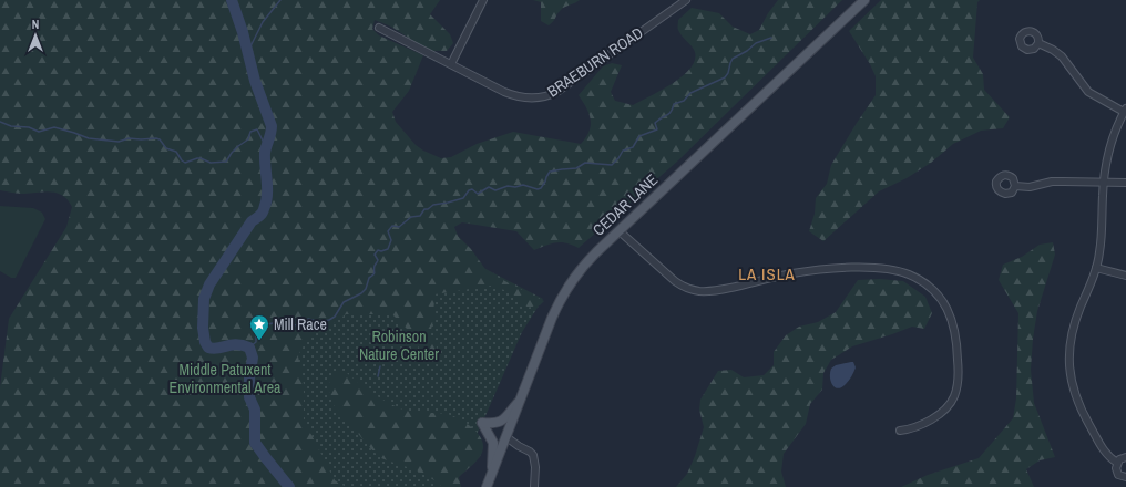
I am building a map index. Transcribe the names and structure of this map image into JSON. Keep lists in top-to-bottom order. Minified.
{"streets":{"main road":["CEDAR LANE"],"street":["BRAEBURN ROAD"]},"districts":["LA ISLA"],"parks":["Robinson Nature Center","Middle Patuxent Environmental Area"],"places":{"place":["Mill Race"]},"north":"top"}
